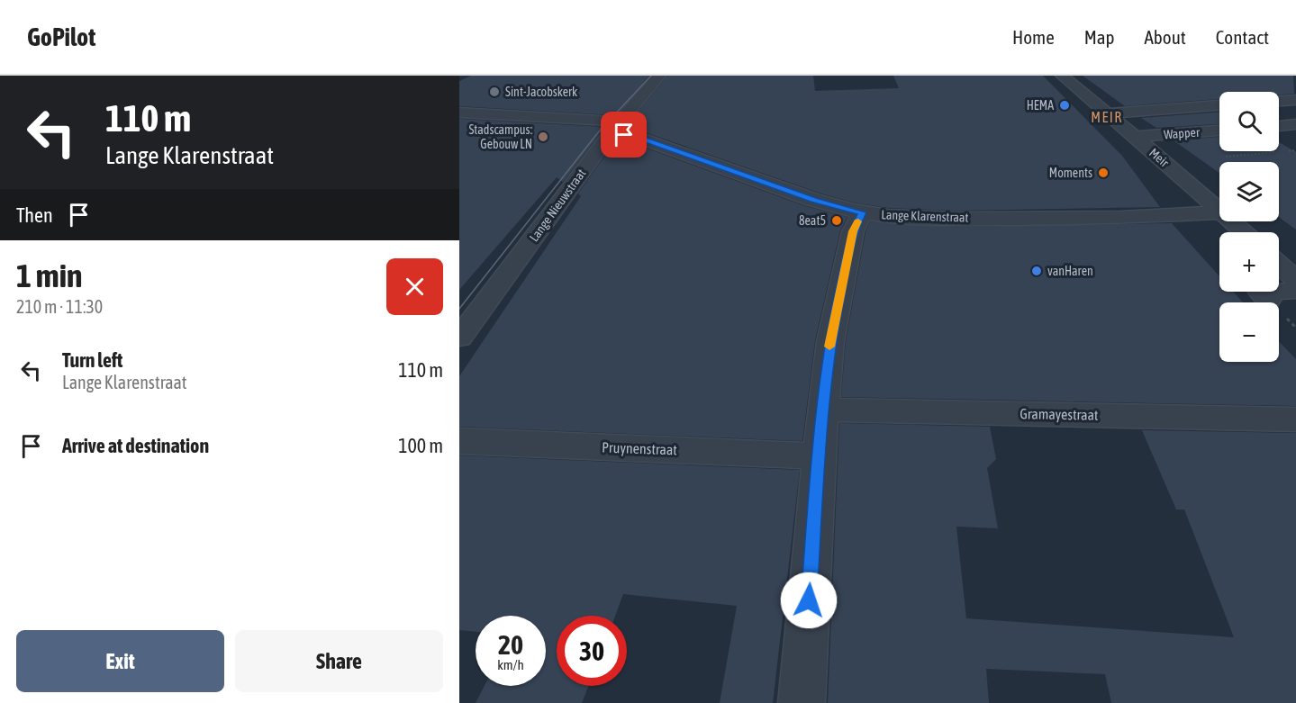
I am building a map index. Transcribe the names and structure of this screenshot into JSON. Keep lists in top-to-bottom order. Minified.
{"streets":{"street":["Wapper","Meir","Lange Nieuwstraat","Lange Klarenstraat","Gramayestraat","Pruynenstraat"]},"crossings":[["Wapper","Meir"],["Lange Nieuwstraat","Lange Klarenstraat"]],"districts":["MEIR"],"places":["Sint-Jacobskerk","HEMA","Stadscampus: Gebouw LN","Moments","8eat5","vanHaren"],"page":{"header":"GoPilot","nav":["Home","Map","About","Contact"],"turn":["110 m","Lange Klarenstraat"],"map_buttons":["+","−"],"then":"Then","heading":["1 min","210 m · 11:30"],"list":[{"name":"Turn left","note":"Lange Klarenstraat","value":"110 m"},{"name":"Arrive at destination","value":"100 m"}],"speed":"20 km/h","limit":"30","buttons":["Exit","Share"]}}
